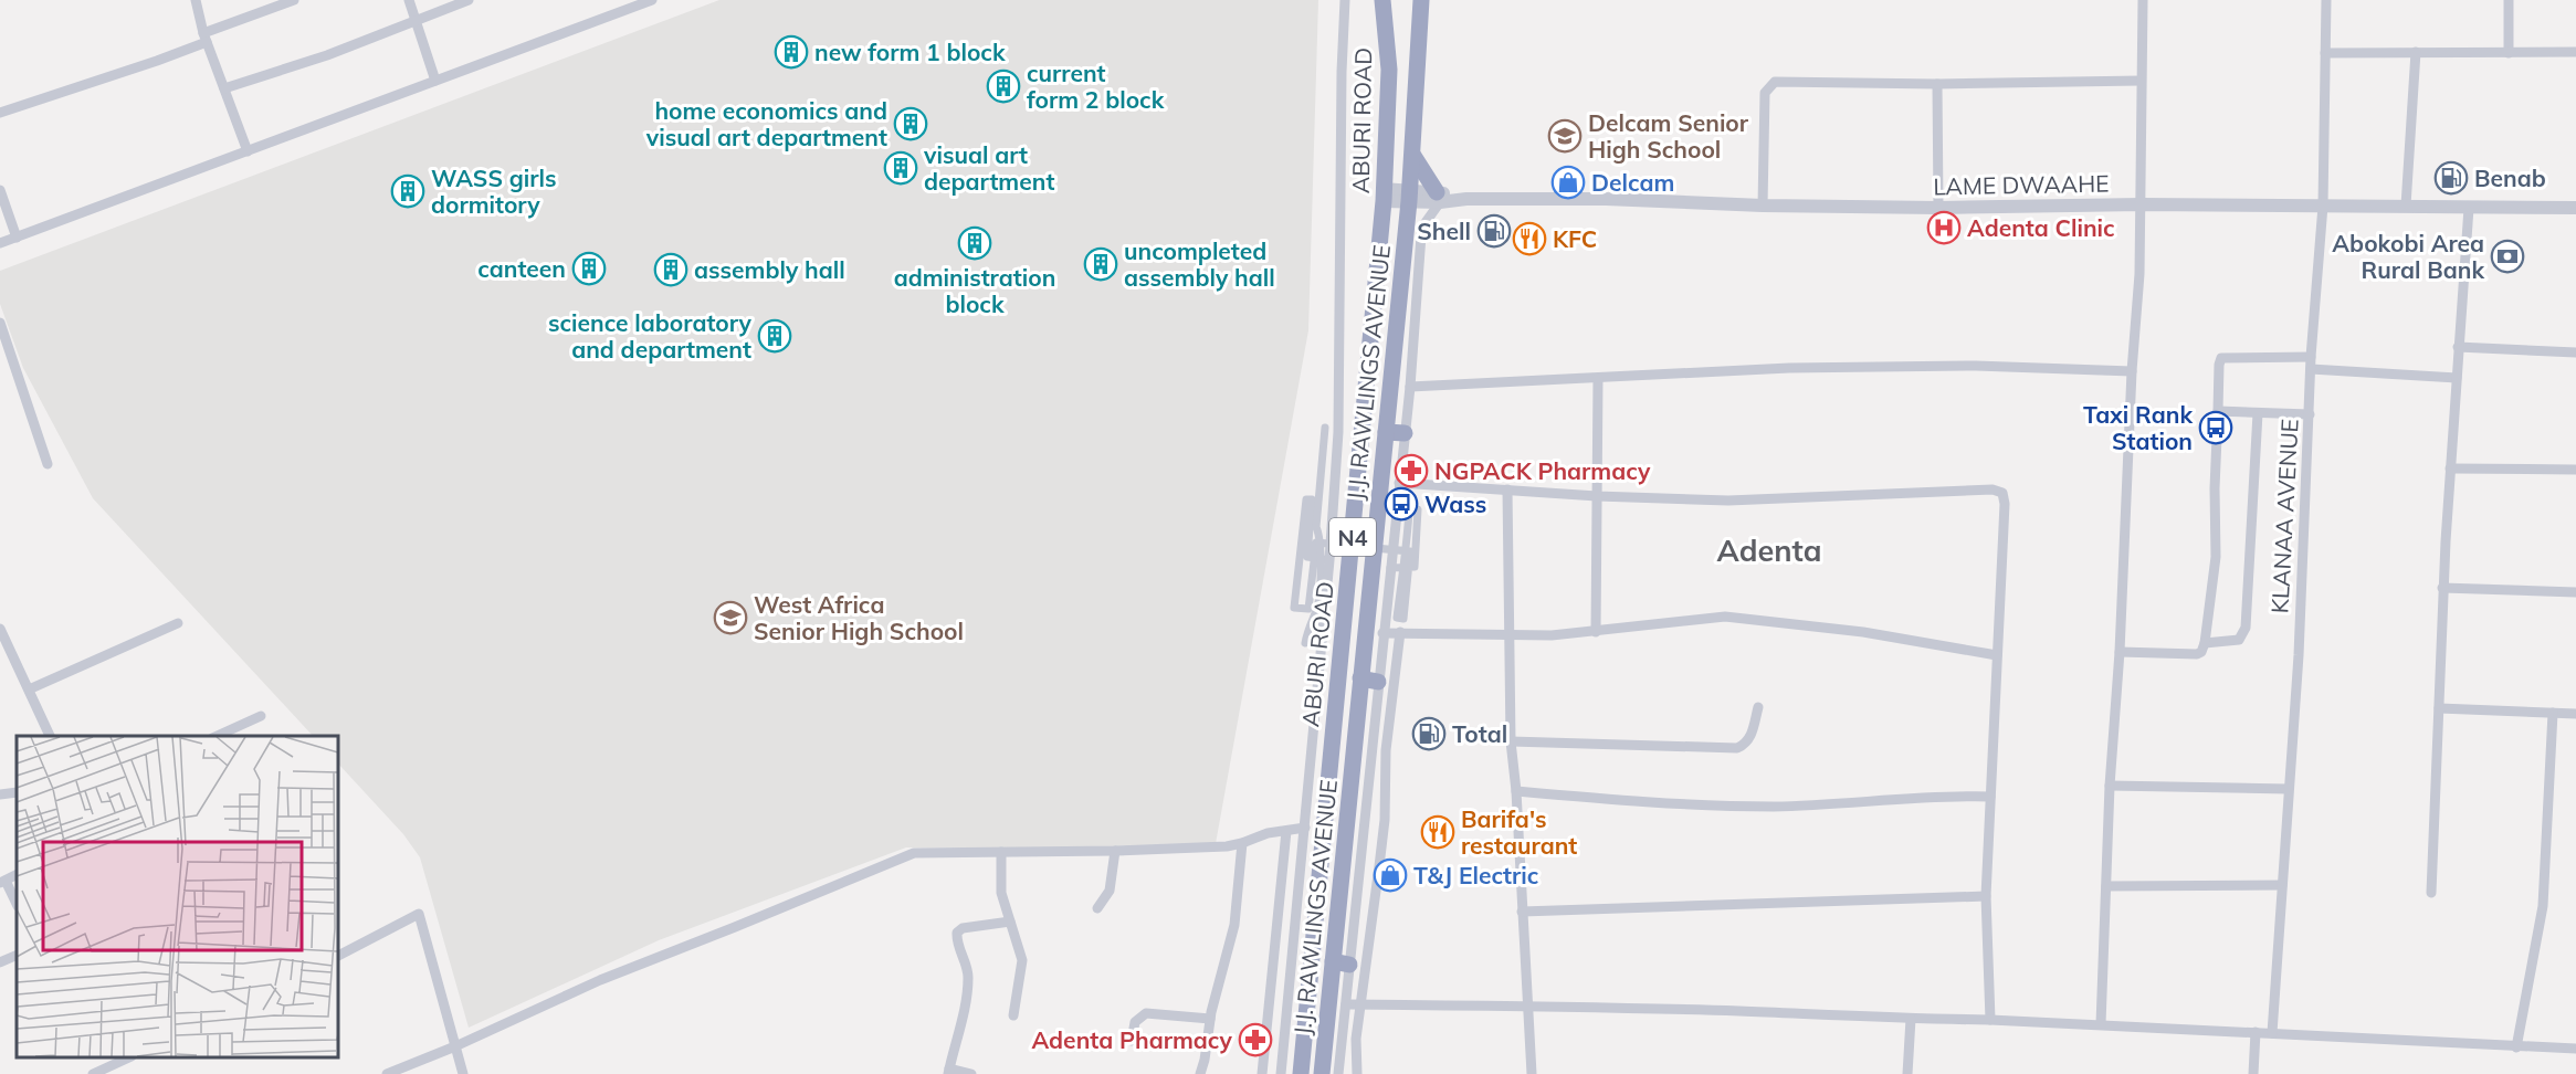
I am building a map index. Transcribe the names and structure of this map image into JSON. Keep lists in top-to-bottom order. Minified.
{"streets":{"highway":["ABURI ROAD","J.J. RAWLINGS AVENUE","N4"],"street":["LAME DWAAHE","KLANAA AVENUE"]},"crossings":[["ABURI ROAD","LAME DWAAHE"],["LAME DWAAHE","J.J. RAWLINGS AVENUE"],["LAME DWAAHE","KLANAA AVENUE"],["LAME DWAAHE","N4"],["J.J. RAWLINGS AVENUE","N4"]],"districts":["Adenta"],"places":{"building":["new form 1 block","current form 2 block","home economics and visual art department","visual art department","WASS girls dormitory","administration block","uncompleted assembly hall","canteen","assembly hall","science laboratory and department"],"school or university":["Delcam Senior High School","West Africa Senior High School"],"fuel station":["Benab","Shell","Total"],"shop":["Delcam","T&J Electric"],"hospital":["Adenta Clinic"],"restaurant":["KFC","Barifa's restaurant"],"bank":["Abokobi Area Rural Bank"],"bus stop":["Taxi Rank Station","Wass"],"pharmacy":["NGPACK Pharmacy","Adenta Pharmacy"]}}
